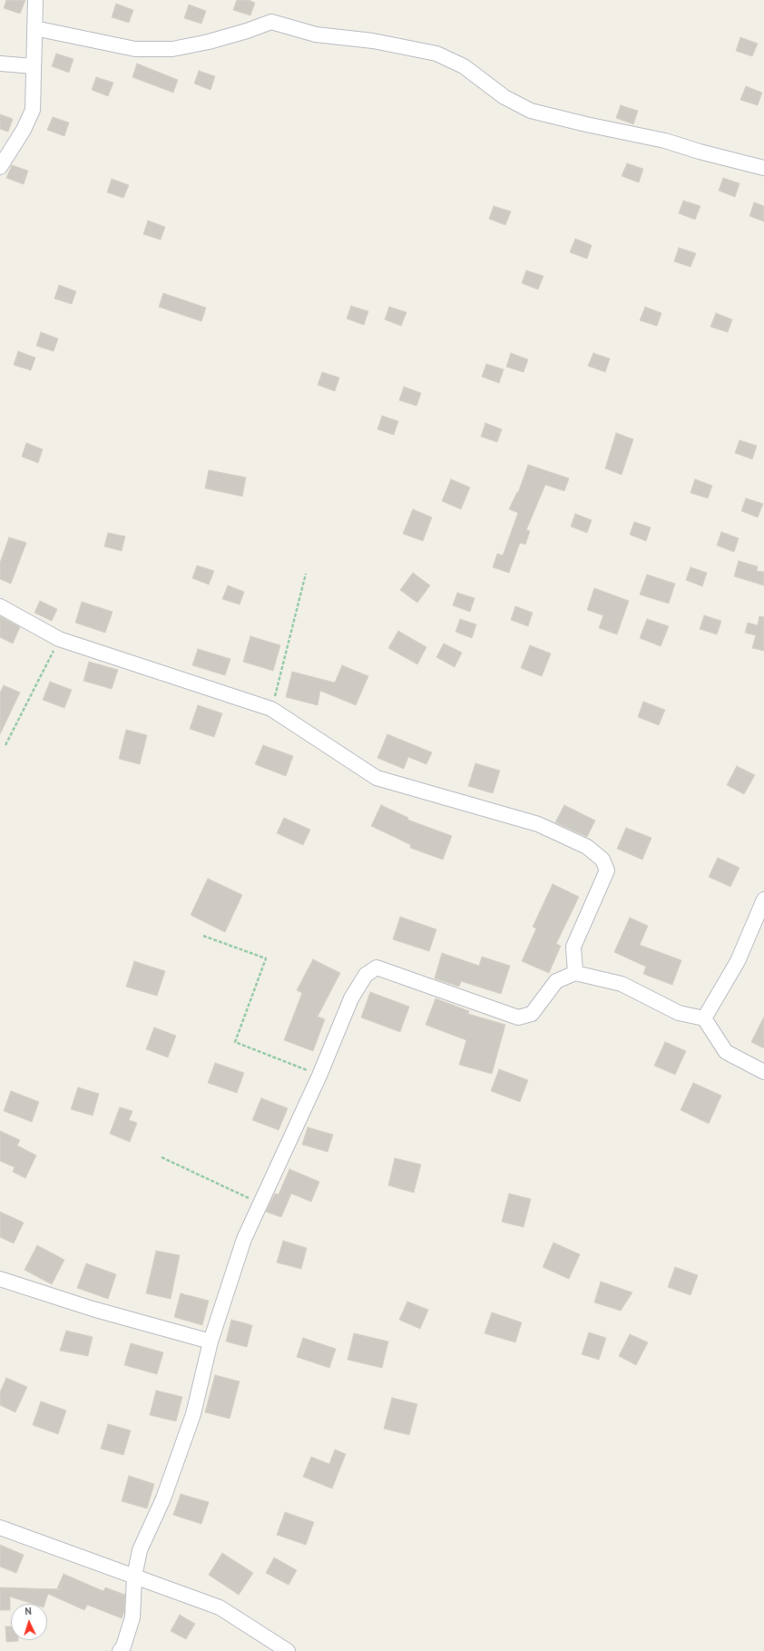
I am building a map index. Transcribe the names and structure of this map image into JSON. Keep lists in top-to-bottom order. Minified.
{"north":"top"}
